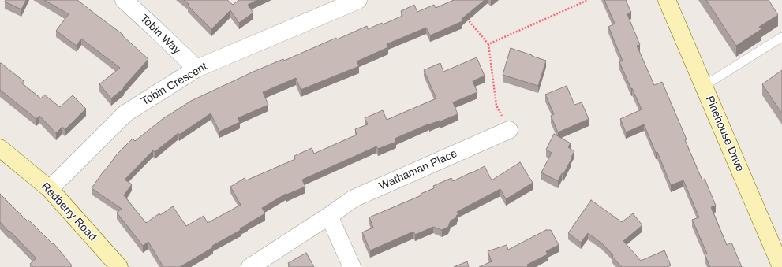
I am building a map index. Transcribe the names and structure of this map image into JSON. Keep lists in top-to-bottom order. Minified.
{"streets":{"street":["Tobin Way","Tobin Crescent","Pinehouse Drive","Wathaman Place","Redberry Road"]},"crossings":[["Tobin Way","Tobin Crescent"],["Tobin Crescent","Redberry Road"]]}
